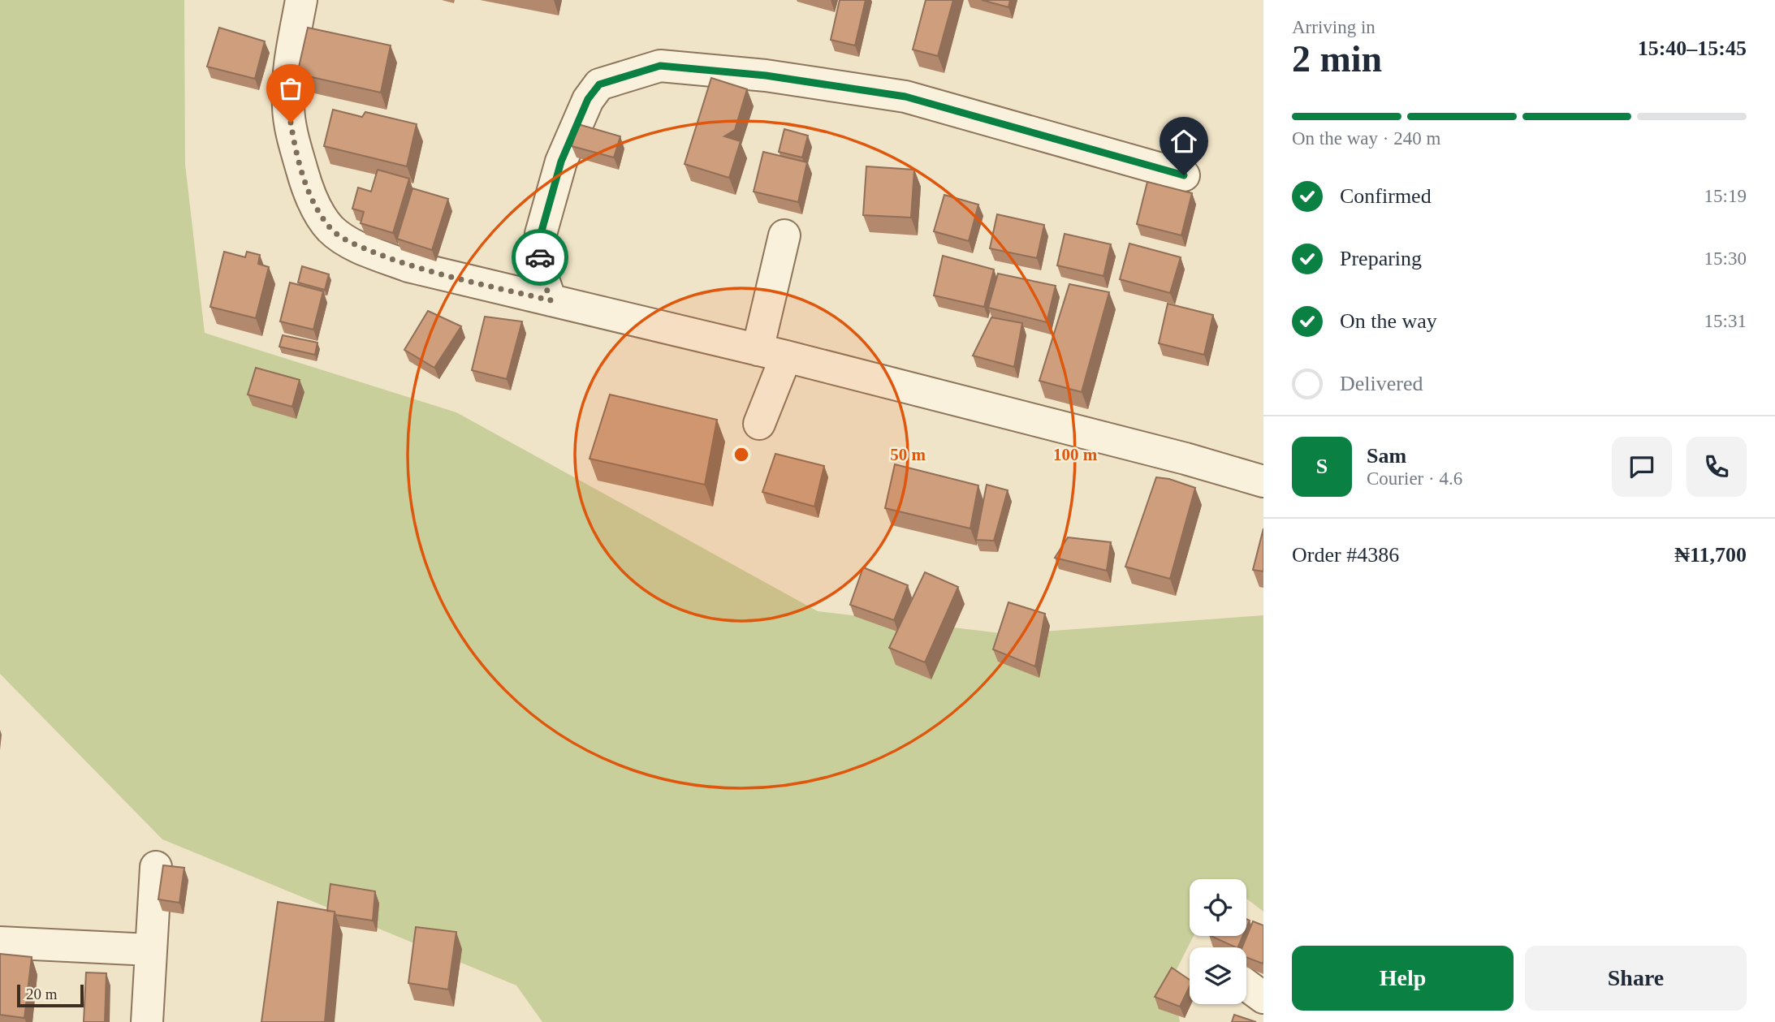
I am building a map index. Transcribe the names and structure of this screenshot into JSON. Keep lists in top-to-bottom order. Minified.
{"scale_bar":"20 m","page":{"heading":["2 min","Arriving in","15:40–15:45"],"panel":["Sam","Courier · 4.6","Order #4386","₦11,700"],"bar":"On the way · 240 m","list":[["Confirmed","15:19"],["Preparing","15:30"],["On the way","15:31"],"Delivered"],"round":"S","buttons":["Help","Share"],"scale":"20 m"},"rings":["50 m","100 m"]}
